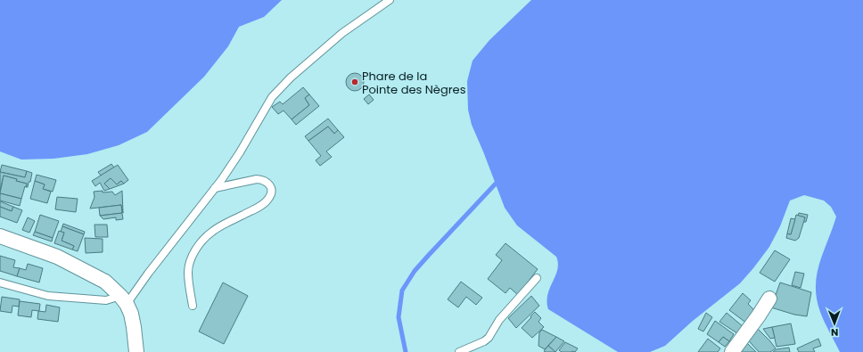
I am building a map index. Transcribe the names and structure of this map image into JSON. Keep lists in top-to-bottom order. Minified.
{"places":["Phare de la Pointe des Nègres"],"north":"bottom"}
